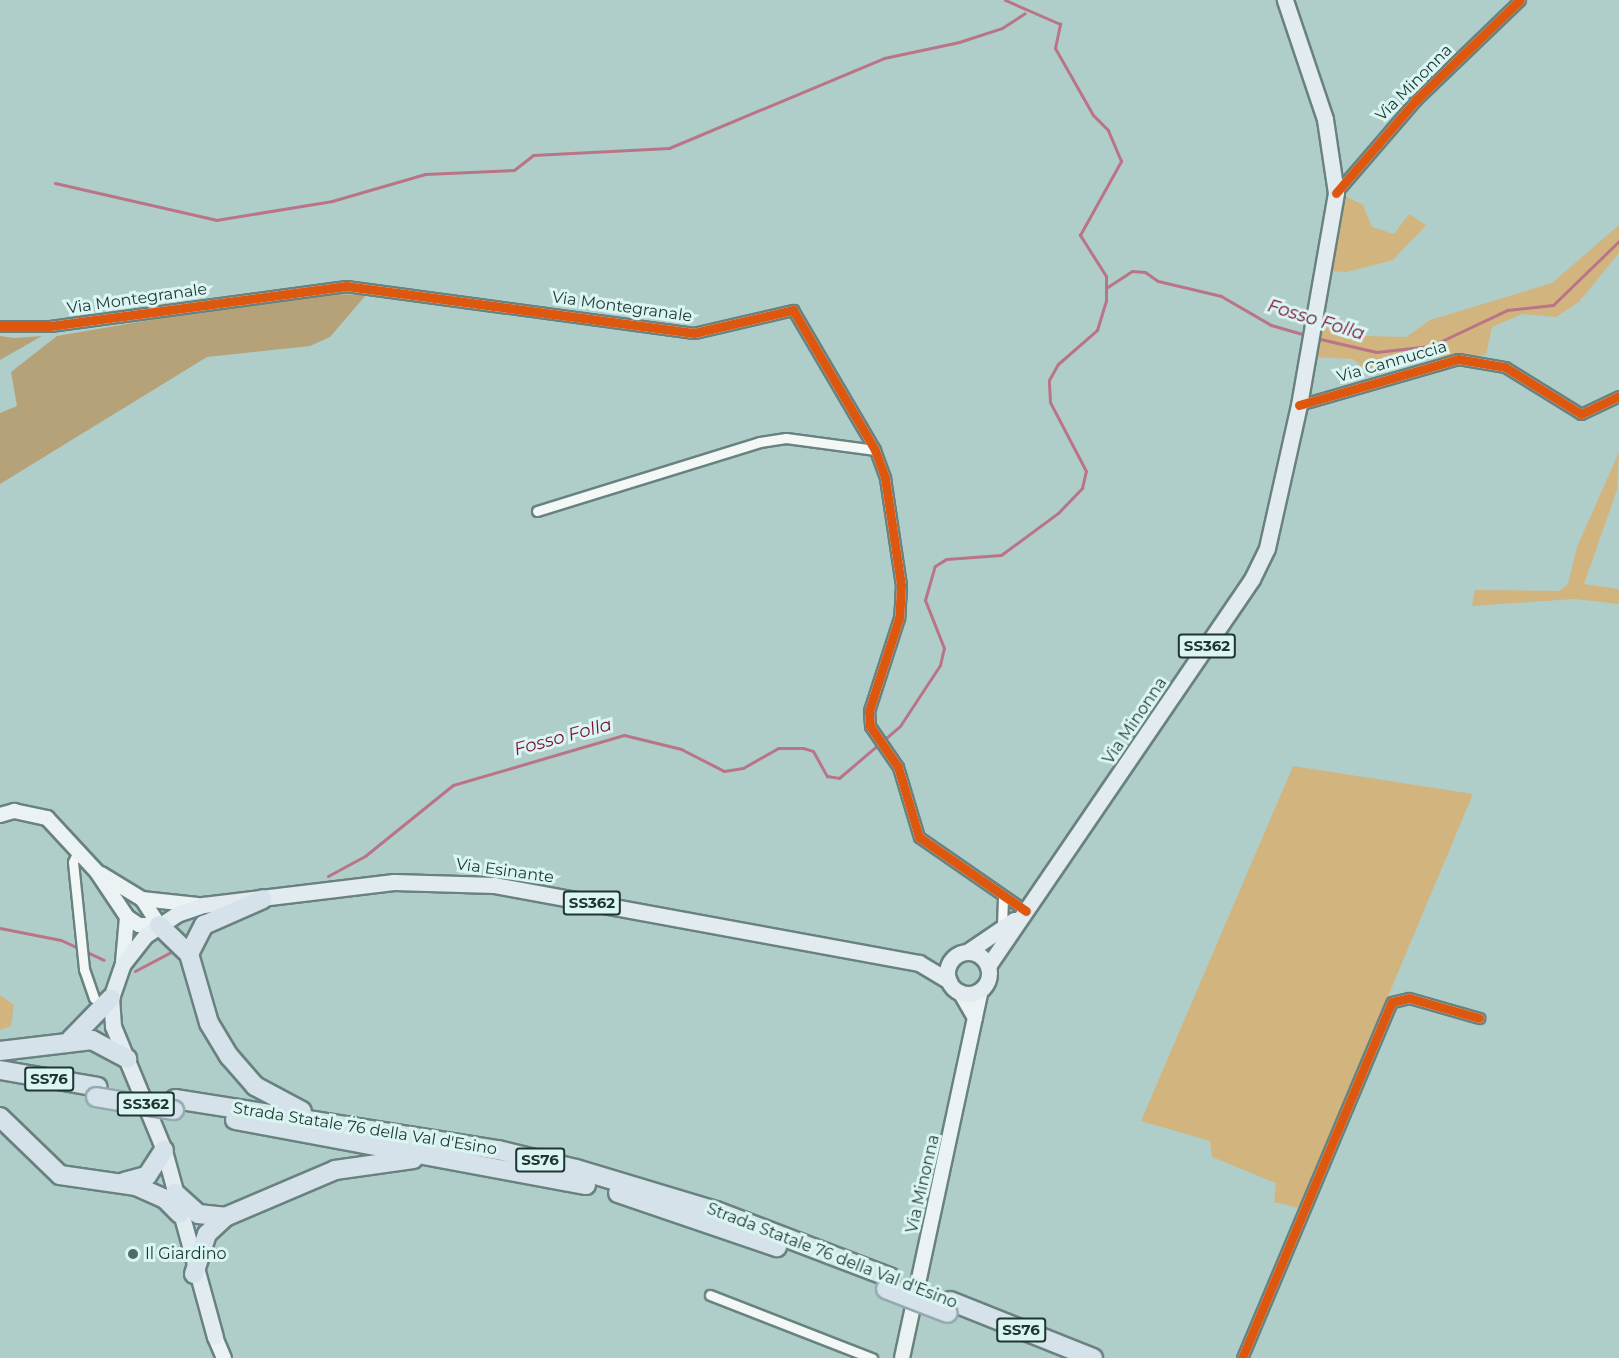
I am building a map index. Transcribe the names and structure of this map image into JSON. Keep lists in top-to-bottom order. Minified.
{"streets":{"highway":["SS76","Strada Statale 76 della Val d'Esino"],"main road":["Via Minonna","SS362","Via Esinante"],"street":["Via Montegranale","Via Cannuccia"]},"crossings":[["Via Minonna","Via Montegranale"],["Via Minonna","Via Cannuccia"],["Via Minonna","SS362"],["Via Minonna","Via Esinante"],["SS362","Via Esinante"]],"water":["Fosso Folla"],"places":["Il Giardino"]}
